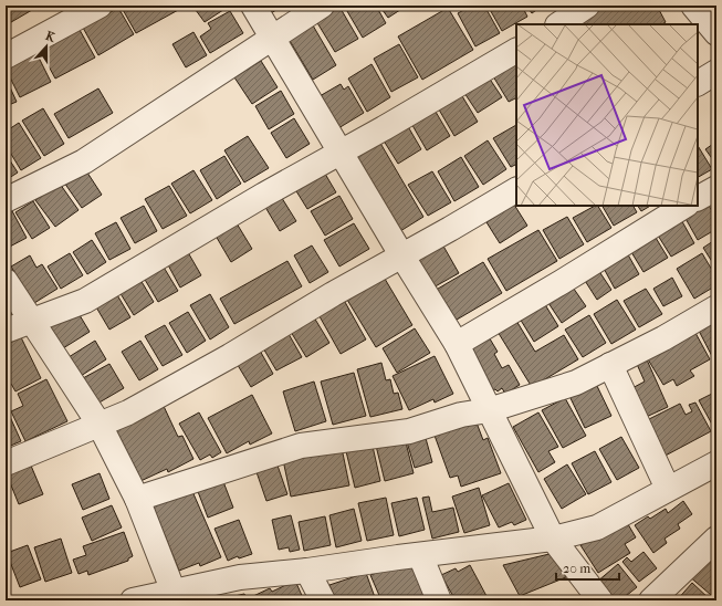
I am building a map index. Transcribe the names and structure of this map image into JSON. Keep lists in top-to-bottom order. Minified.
{"scale_bar":"20 m","north":"top"}
